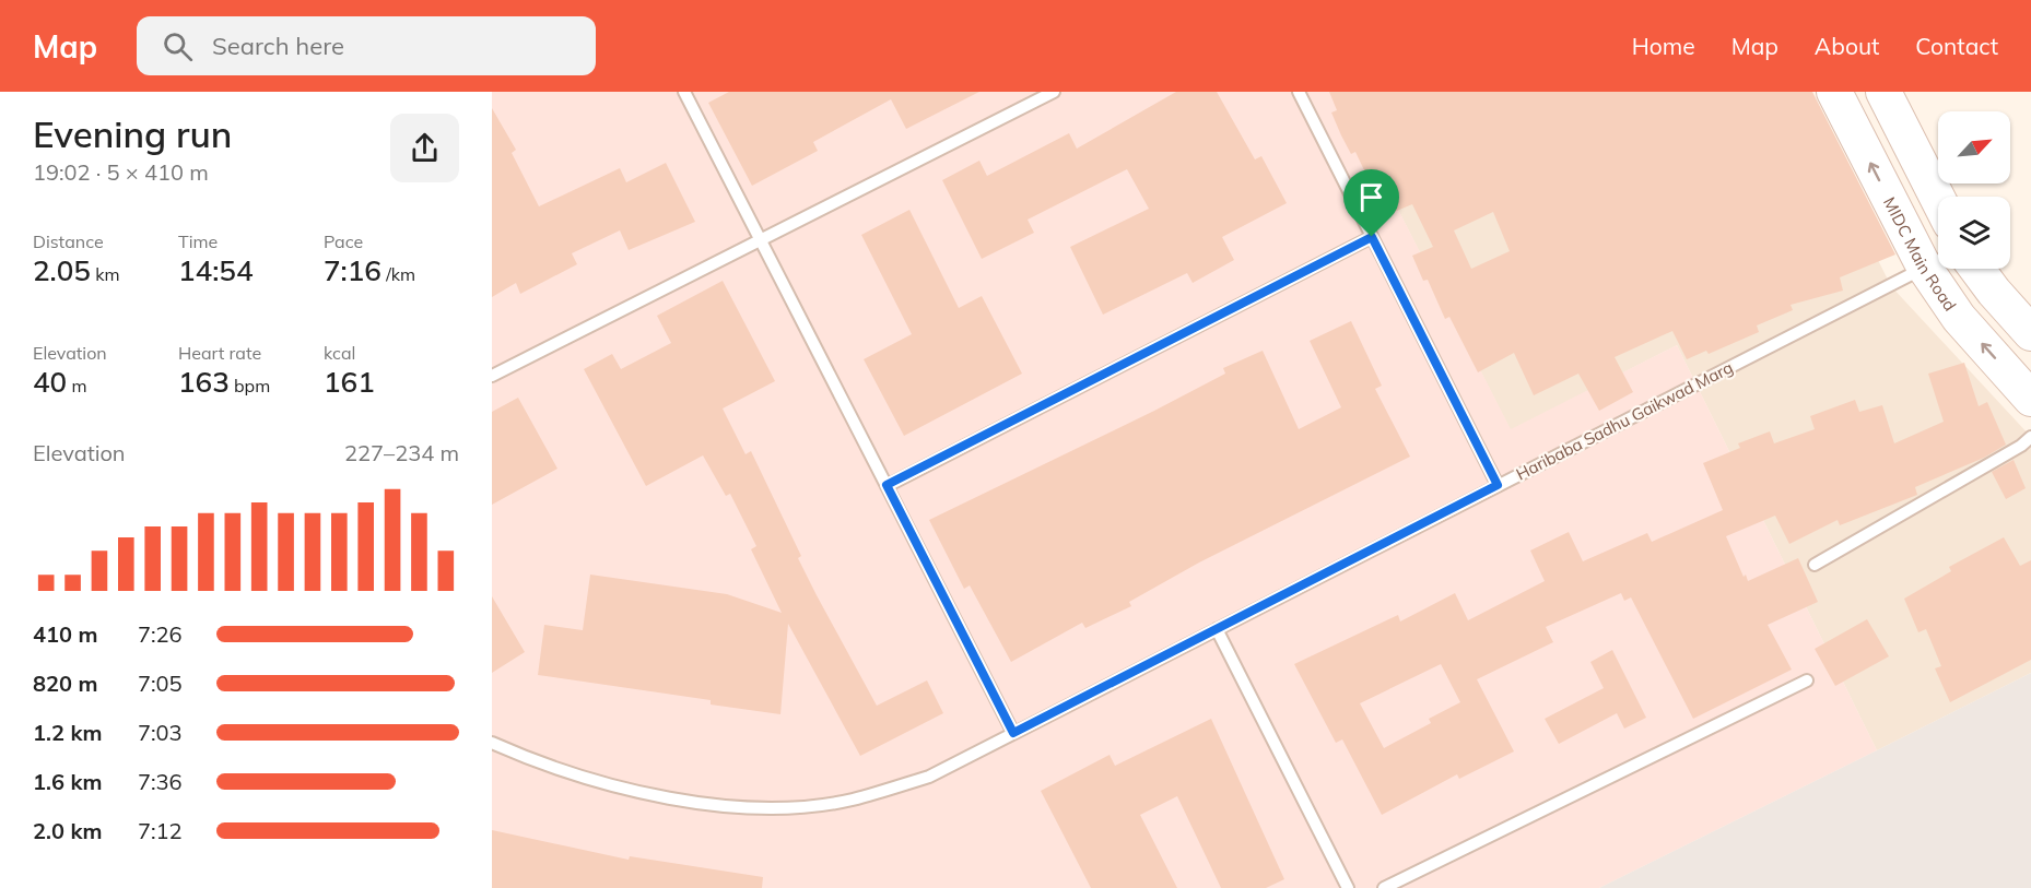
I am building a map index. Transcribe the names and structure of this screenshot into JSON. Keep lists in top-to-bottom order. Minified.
{"streets":{"main road":["MIDC Main Road"],"lane":["Haribaba Sadhu Gaikwad Marg"]},"crossings":[["MIDC Main Road","Haribaba Sadhu Gaikwad Marg"]],"north":"top right","page":{"header":"Map","search":"Search here","nav":["Home","Map","About","Contact"],"heading":["Evening run","19:02 · 5 × 410 m"],"stats":[["Distance","2.05 km"],["Time","14:54"],["Pace","7:16 /km"],["Elevation","40 m"],["Heart rate","163 bpm"],["kcal","161"]],"chart":["Elevation","227–234 m"],"list":[{"name":"410 m","note":"7:26"},{"name":"820 m","note":"7:05"},{"name":"1.2 km","note":"7:03"},{"name":"1.6 km","note":"7:36"},{"name":"2.0 km","note":"7:12"}]}}
